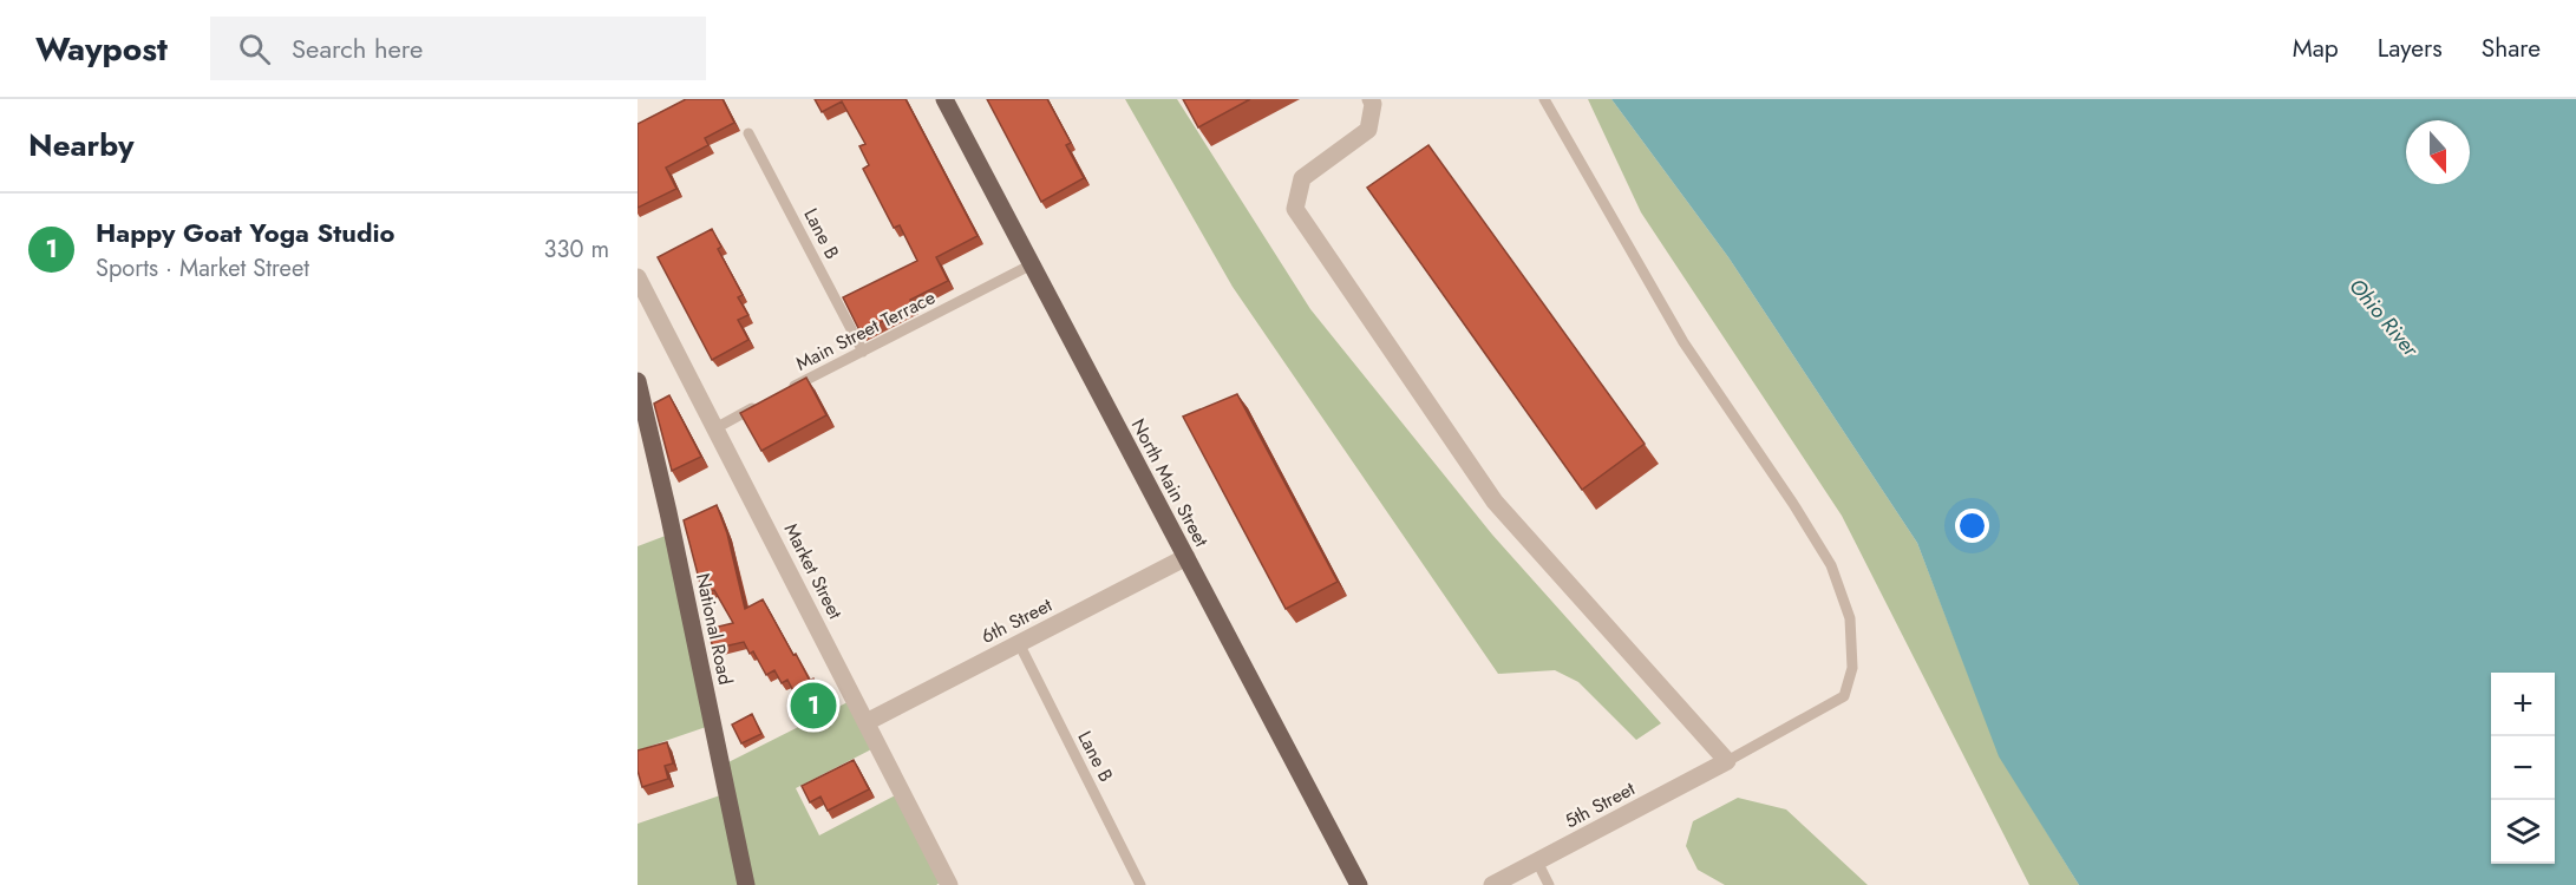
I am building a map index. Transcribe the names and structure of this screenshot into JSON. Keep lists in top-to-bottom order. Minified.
{"streets":{"main road":["North Main Street","National Road"],"street":["Market Street","6th Street","5th Street"],"lane":["Lane B","Main Street Terrace"]},"crossings":[["Lane B","Main Street Terrace"],["Lane B","6th Street"],["Main Street Terrace","North Main Street"],["North Main Street","6th Street"],["Market Street","6th Street"]],"water":["Ohio River"],"north":"bottom","page":{"header":"Waypost","search":"Search here","nav":["Map","Layers","Share"],"heading":"Nearby","list":[{"mark":"1","name":"Happy Goat Yoga Studio","note":"Sports · Market Street","value":"330 m"}],"map_buttons":["+","−"],"pins":"1"}}
